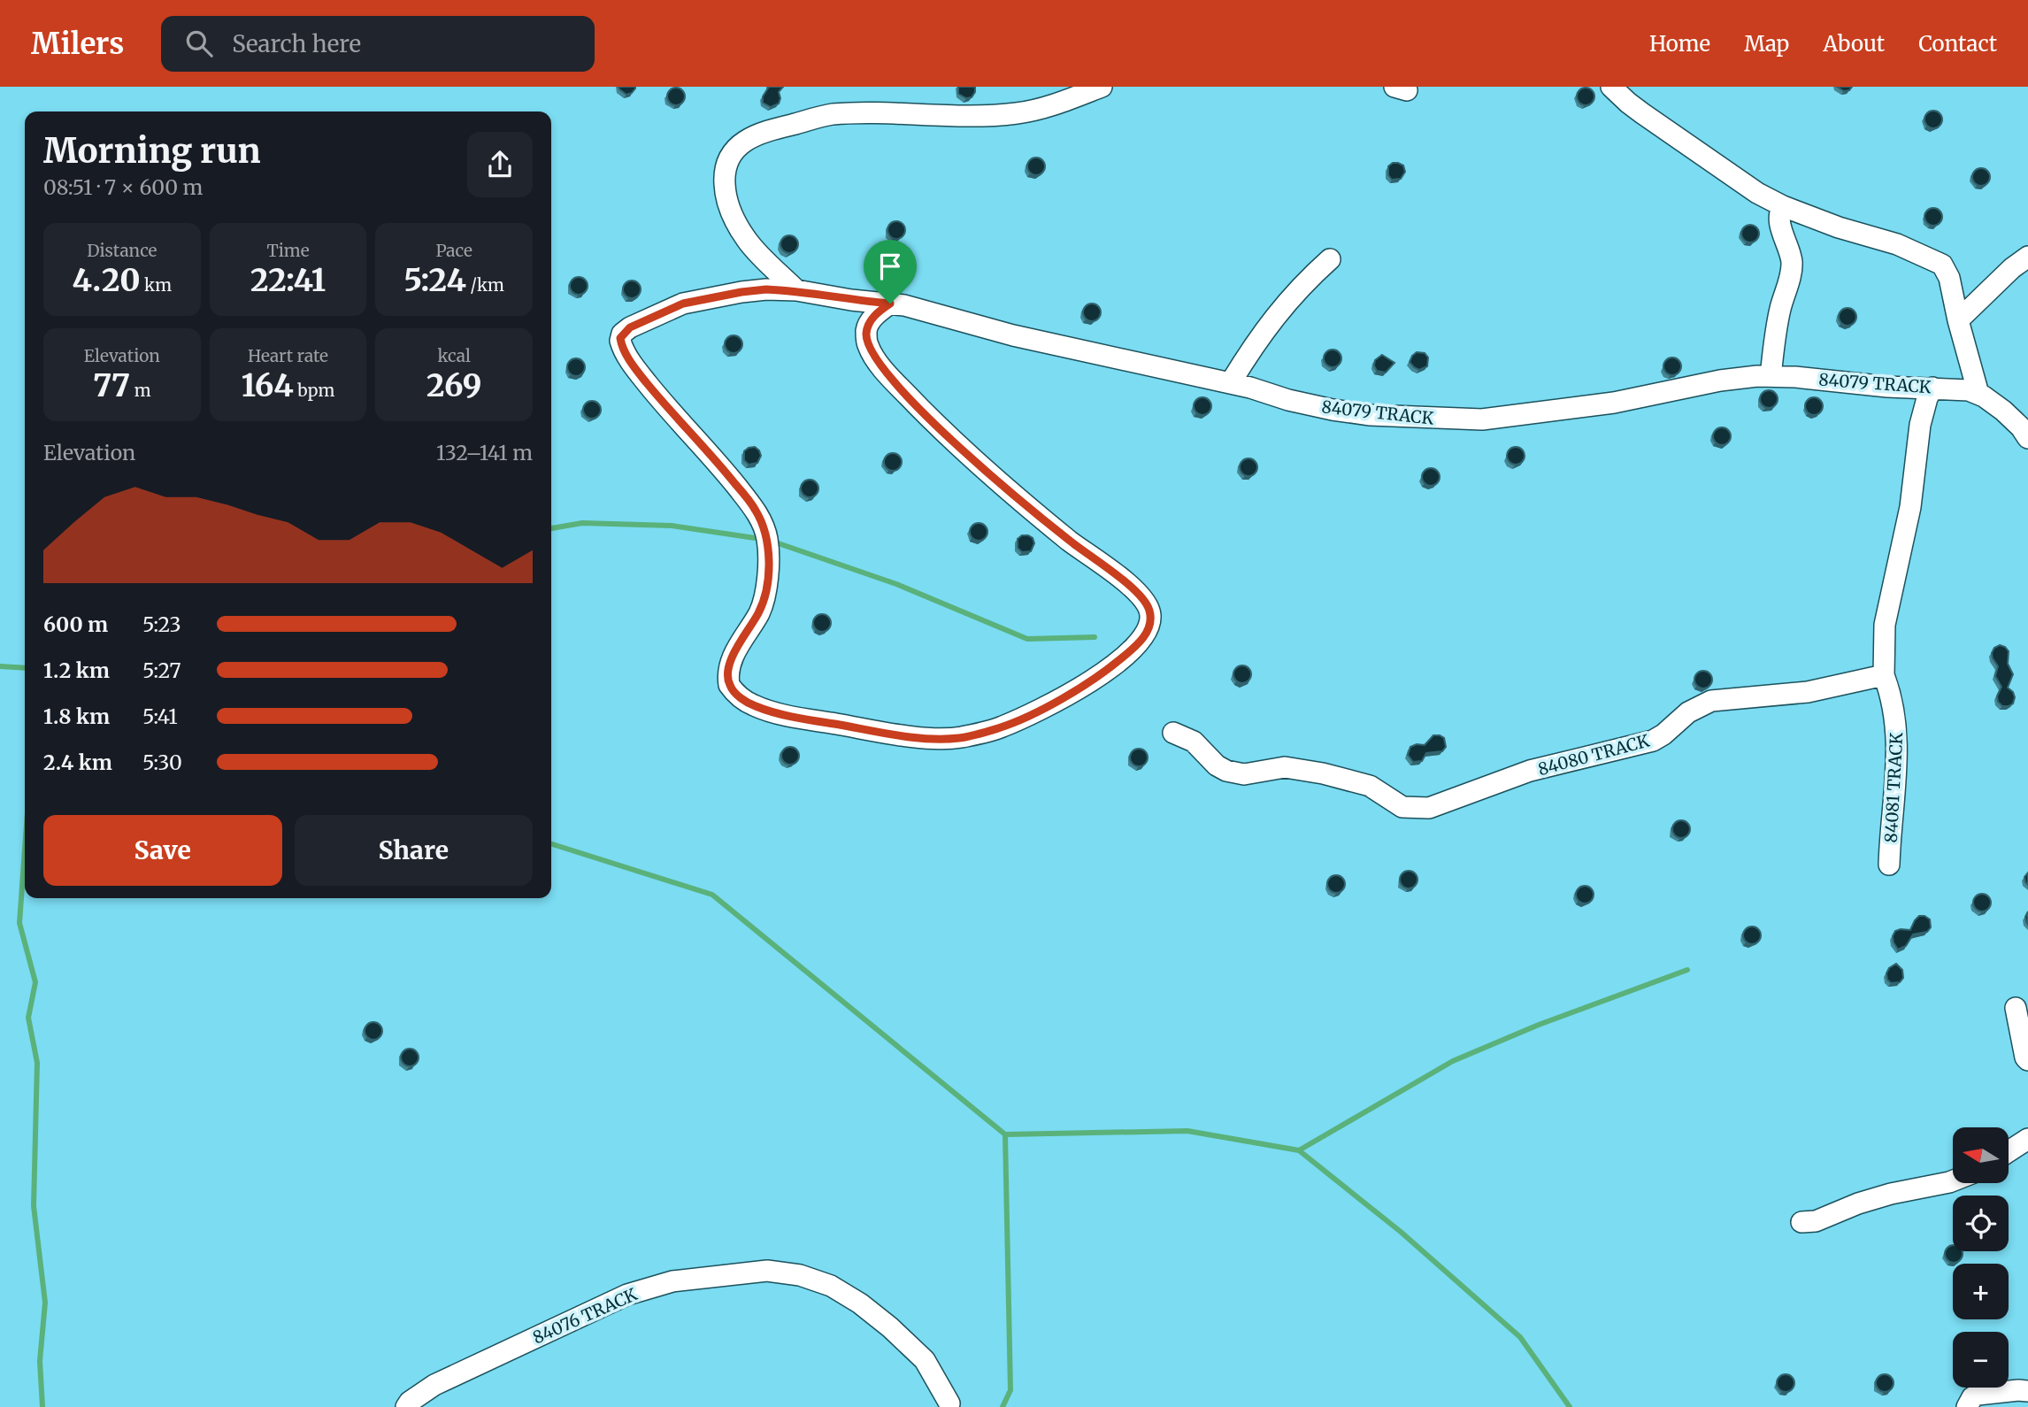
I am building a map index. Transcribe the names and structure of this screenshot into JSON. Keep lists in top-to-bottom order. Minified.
{"streets":{"street":["84079 TRACK","84080 TRACK","84081 TRACK","84076 TRACK"]},"crossings":[["84080 TRACK","84081 TRACK"]],"north":"left","page":{"header":"Milers","search":"Search here","nav":["Home","Map","About","Contact"],"heading":["Morning run","08:51 · 7 × 600 m"],"stats":[["Distance","4.20 km"],["Time","22:41"],["Pace","5:24 /km"],["Elevation","77 m"],["Heart rate","164 bpm"],["kcal","269"]],"chart":["Elevation","132–141 m"],"list":[{"name":"600 m","note":"5:23"},{"name":"1.2 km","note":"5:27"},{"name":"1.8 km","note":"5:41"},{"name":"2.4 km","note":"5:30"}],"buttons":["Save","Share"],"map_buttons":["+","−"]}}
